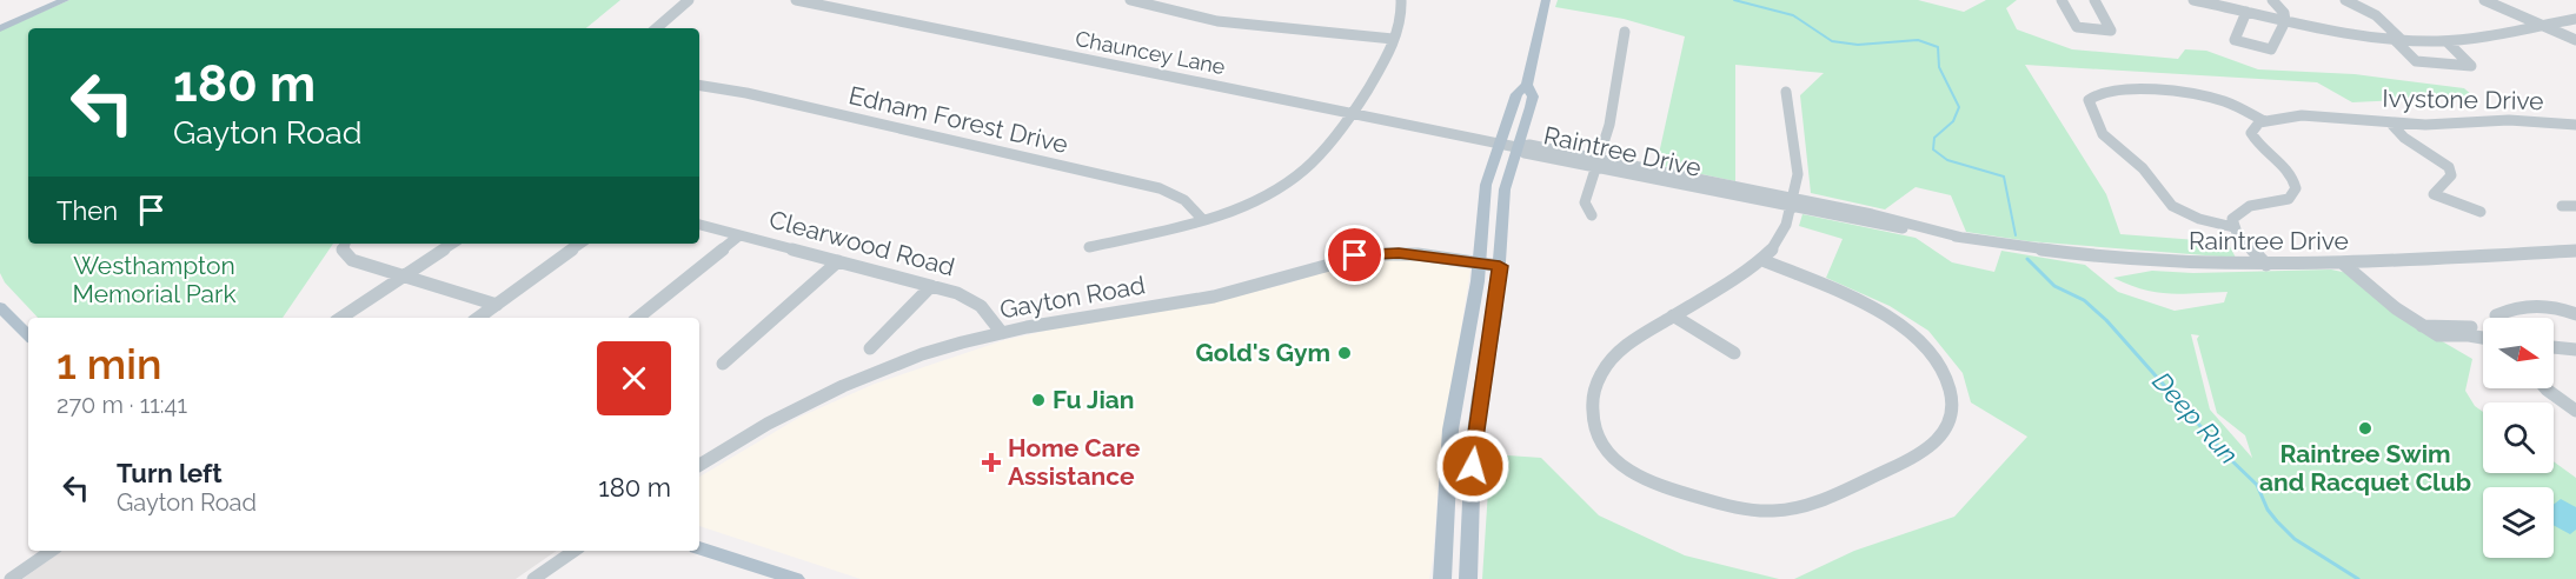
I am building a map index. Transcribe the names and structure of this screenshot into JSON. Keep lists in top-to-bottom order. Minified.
{"streets":{"street":["Chauncey Lane","Ivystone Drive","Ednam Forest Drive","Raintree Drive","Clearwood Road","Gayton Road"]},"crossings":[["Chauncey Lane","Raintree Drive"],["Clearwood Road","Gayton Road"]],"water":["Deep Run"],"parks":["Westhampton Memorial Park"],"places":{"other":["Gold's Gym","Fu Jian","Raintree Swim and Racquet Club"],"health":["Home Care Assistance"]},"north":"right","page":{"turn":["180 m","Gayton Road"],"then":"Then","heading":["1 min","270 m · 11:41"],"list":[{"name":"Turn left","note":"Gayton Road","value":"180 m"}]}}
